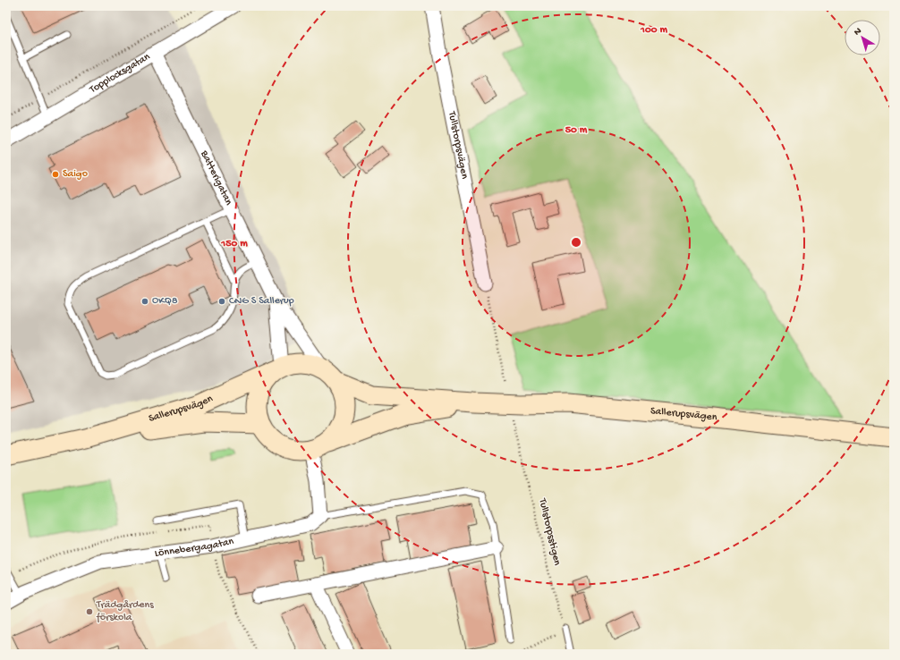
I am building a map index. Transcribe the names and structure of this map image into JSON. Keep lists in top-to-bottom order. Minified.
{"streets":{"main road":["Sallerupsvägen"],"street":["Topplocksgatan","Tullstorpsvägen","Batterigatan","Lönnebergagatan"],"path":["Tullstorpsstigen"]},"crossings":[["Topplocksgatan","Batterigatan"],["Batterigatan","Sallerupsvägen"]],"places":["Saigo","OKQ8","CNG S Sallerup","Trädgårdens förskola"],"north":"top left","rings":["100 m","50 m","150 m"]}
